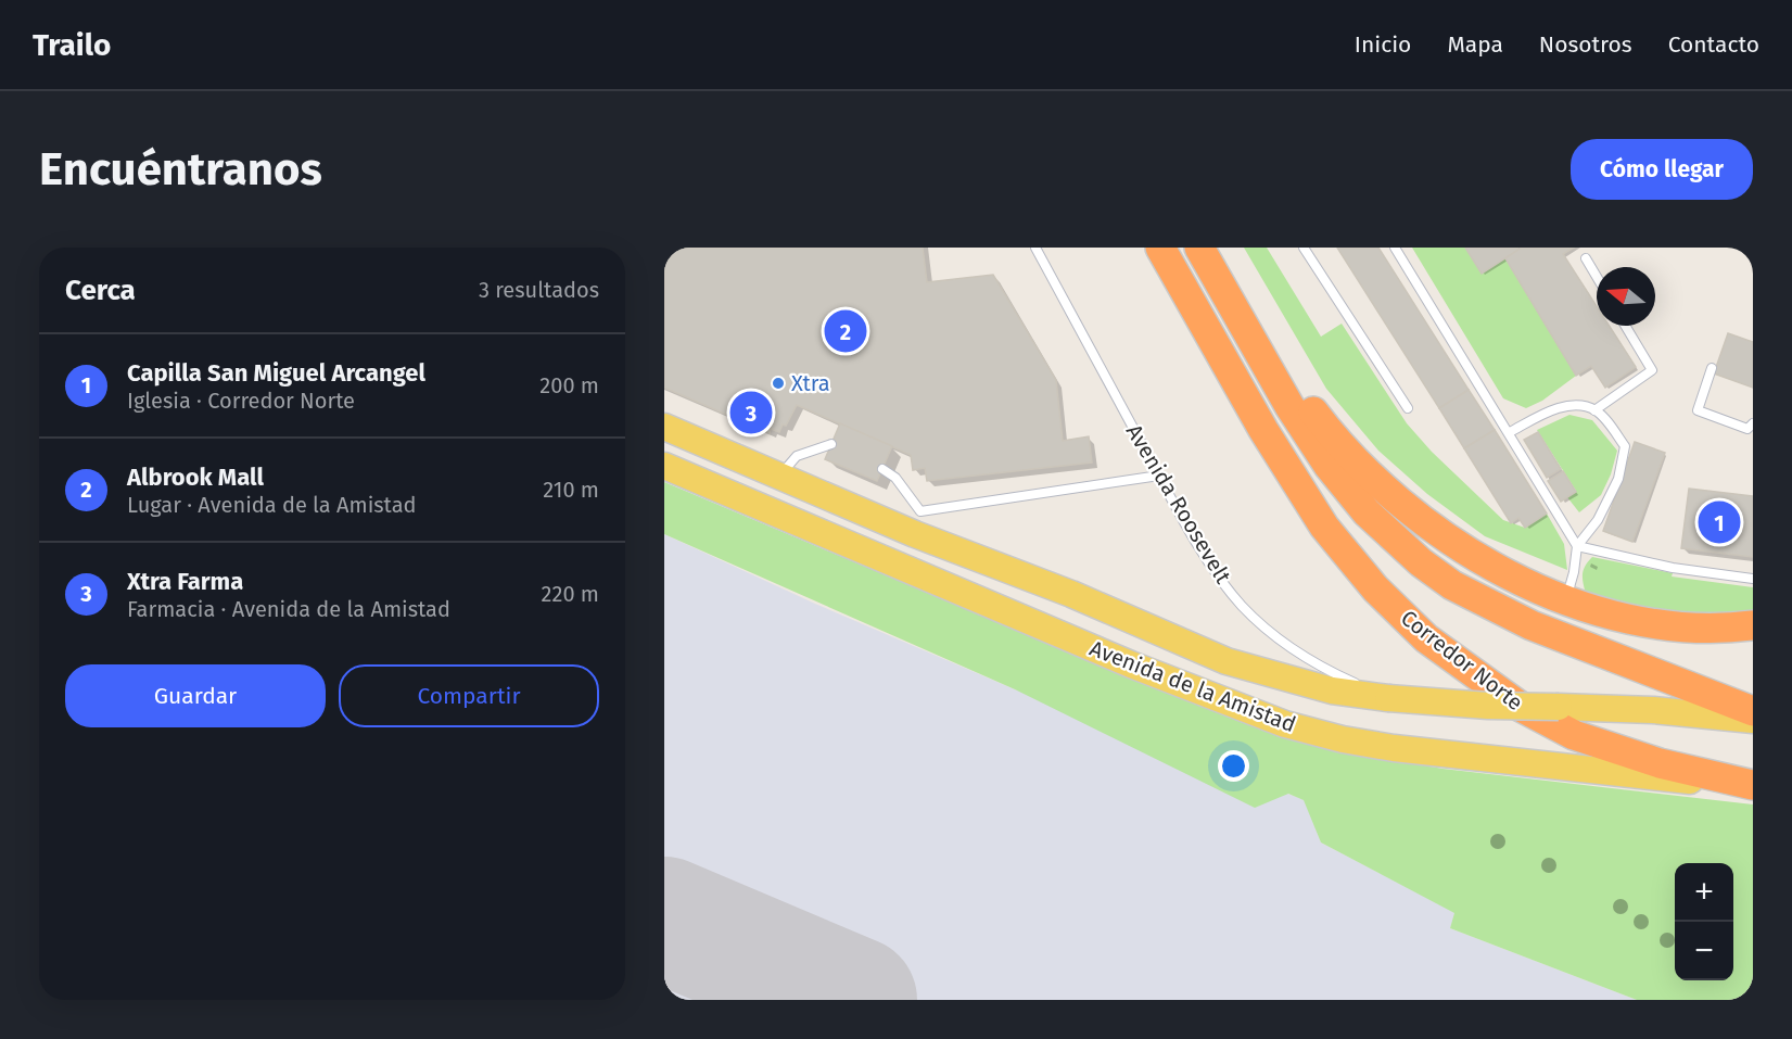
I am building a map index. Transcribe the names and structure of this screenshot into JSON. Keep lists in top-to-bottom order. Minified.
{"streets":{"highway":["Corredor Norte"],"main road":["Avenida de la Amistad"],"lane":["Avenida Roosevelt"]},"crossings":[["Avenida Roosevelt","Avenida de la Amistad"],["Corredor Norte","Avenida de la Amistad"]],"places":["Xtra"],"north":"left","page":{"header":"Trailo","nav":["Inicio","Mapa","Nosotros","Contacto"],"buttons":["Cómo llegar",["Guardar","Compartir"]],"title":"Encuéntranos","heading":["Cerca","3 resultados"],"pins":["2","3","1"],"list":[{"mark":"1","name":"Capilla San Miguel Arcangel","note":"Iglesia · Corredor Norte","value":"200 m"},{"mark":"2","name":"Albrook Mall","note":"Lugar · Avenida de la Amistad","value":"210 m"},{"mark":"3","name":"Xtra Farma","note":"Farmacia · Avenida de la Amistad","value":"220 m"}],"map_buttons":["+","−"]}}
